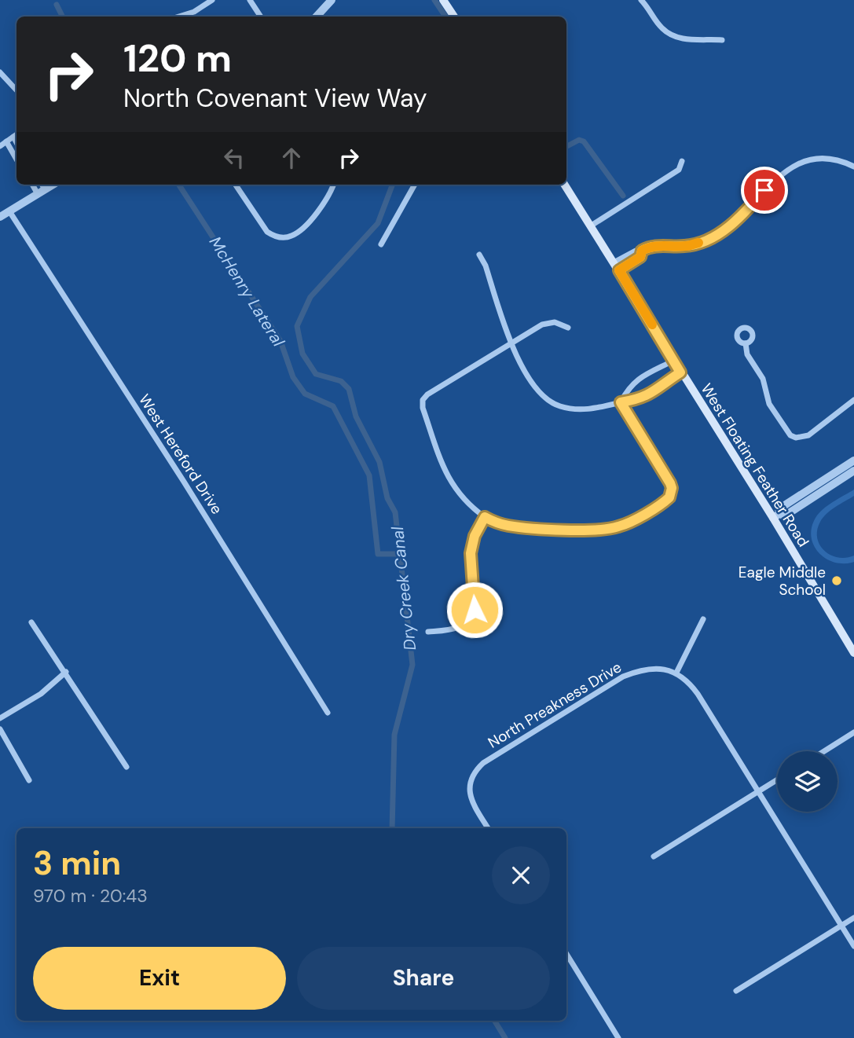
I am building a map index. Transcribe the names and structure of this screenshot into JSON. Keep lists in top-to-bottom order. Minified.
{"streets":{"main road":["West Floating Feather Road"],"street":["West Hereford Drive","North Preakness Drive"]},"water":["McHenry Lateral","Dry Creek Canal"],"places":["Eagle Middle School"],"page":{"turn":["120 m","North Covenant View Way"],"heading":["3 min","970 m · 20:43"],"buttons":["Exit","Share"]}}
